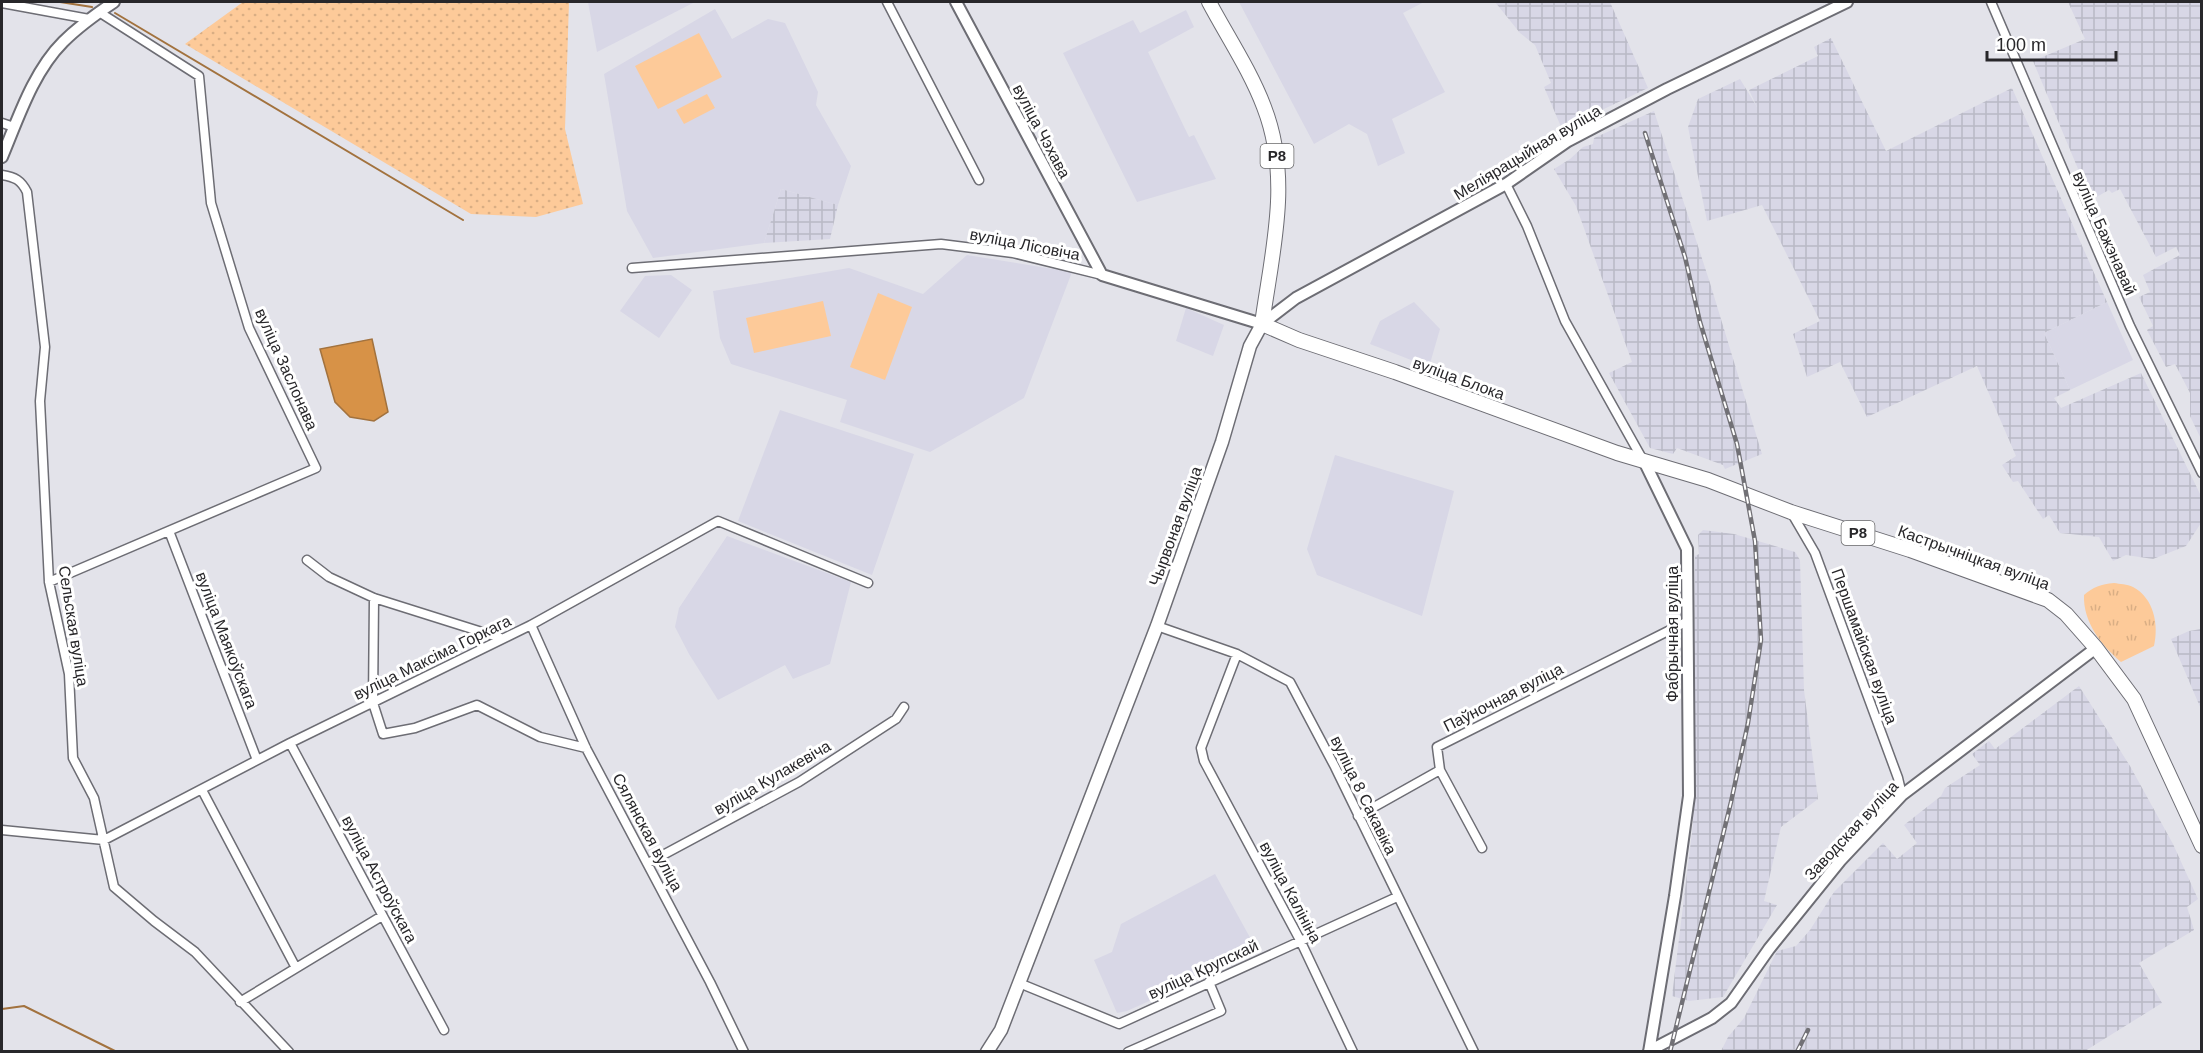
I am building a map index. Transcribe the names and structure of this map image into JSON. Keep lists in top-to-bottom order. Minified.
{"streets":{"main road":["Р8","вуліца Блока","Чырвоная вуліца","Кастрычніцкая вуліца"],"street":["вуліца Чэхава","Меліярацыйная вуліца","вуліца Бажэнавай","вуліца Лісовіча","вуліца Заслонава","Сельская вуліца","Фабрычная вуліца","вуліца Маякоўскага","Першамайская вуліца","вуліца Максіма Горкага","Паўночная вуліца","вуліца Кулакевіча","вуліца 8 Сакавіка","Заводская вуліца","Сялянская вуліца","вуліца Астроўскага","вуліца Калініна","вуліца Крупскай"]},"crossings":[["вуліца Чэхава","вуліца Лісовіча"],["Меліярацыйная вуліца","вуліца Лісовіча"],["Меліярацыйная вуліца","вуліца Блока"],["Меліярацыйная вуліца","Чырвоная вуліца"],["Меліярацыйная вуліца","Фабрычная вуліца"],["вуліца Лісовіча","вуліца Блока"],["вуліца Лісовіча","Чырвоная вуліца"],["вуліца Заслонава","Сельская вуліца"],["вуліца Заслонава","вуліца Маякоўскага"],["вуліца Блока","Чырвоная вуліца"],["вуліца Блока","Кастрычніцкая вуліца"],["вуліца Блока","Фабрычная вуліца"],["Чырвоная вуліца","вуліца 8 Сакавіка"],["Чырвоная вуліца","вуліца Крупскай"],["Кастрычніцкая вуліца","Фабрычная вуліца"],["Кастрычніцкая вуліца","Першамайская вуліца"],["Кастрычніцкая вуліца","Заводская вуліца"],["Сельская вуліца","вуліца Максіма Горкага"],["Фабрычная вуліца","Паўночная вуліца"],["Фабрычная вуліца","Заводская вуліца"],["вуліца Маякоўскага","вуліца Максіма Горкага"],["Першамайская вуліца","Заводская вуліца"],["вуліца Максіма Горкага","Сялянская вуліца"],["вуліца Максіма Горкага","вуліца Астроўскага"],["вуліца Кулакевіча","Сялянская вуліца"],["вуліца 8 Сакавіка","вуліца Калініна"],["вуліца 8 Сакавіка","вуліца Крупскай"],["вуліца Калініна","вуліца Крупскай"]],"scale_bar":"100 m"}
